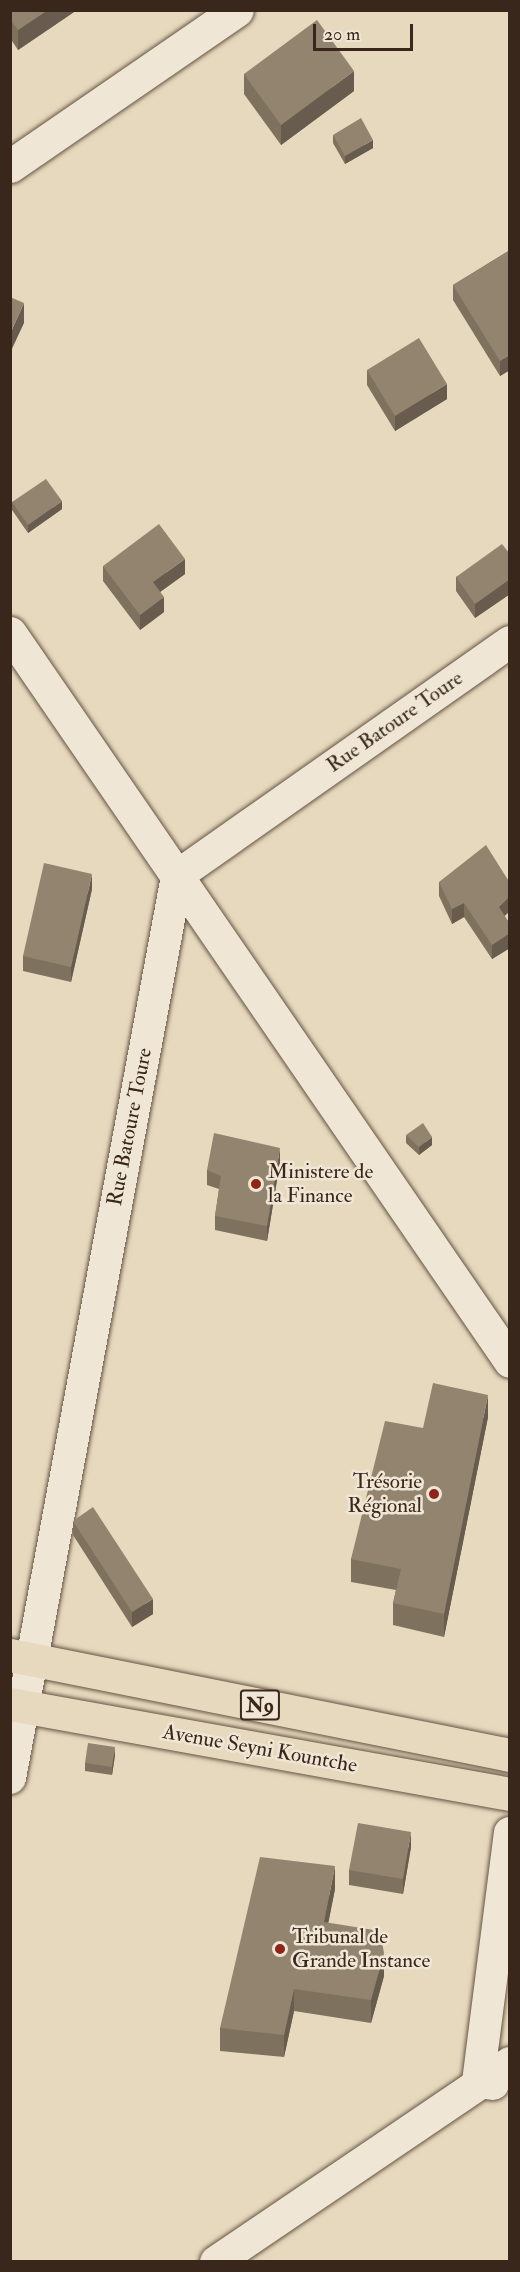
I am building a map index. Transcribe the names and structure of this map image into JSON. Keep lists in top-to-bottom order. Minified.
{"streets":{"highway":["N9","Avenue Seyni Kountche"],"street":["Rue Batoure Toure"]},"crossings":[["Rue Batoure Toure","Avenue Seyni Kountche"]],"places":["Ministere de la Finance","Trésorie Régional","Tribunal de Grande Instance"],"scale_bar":"20 m"}
